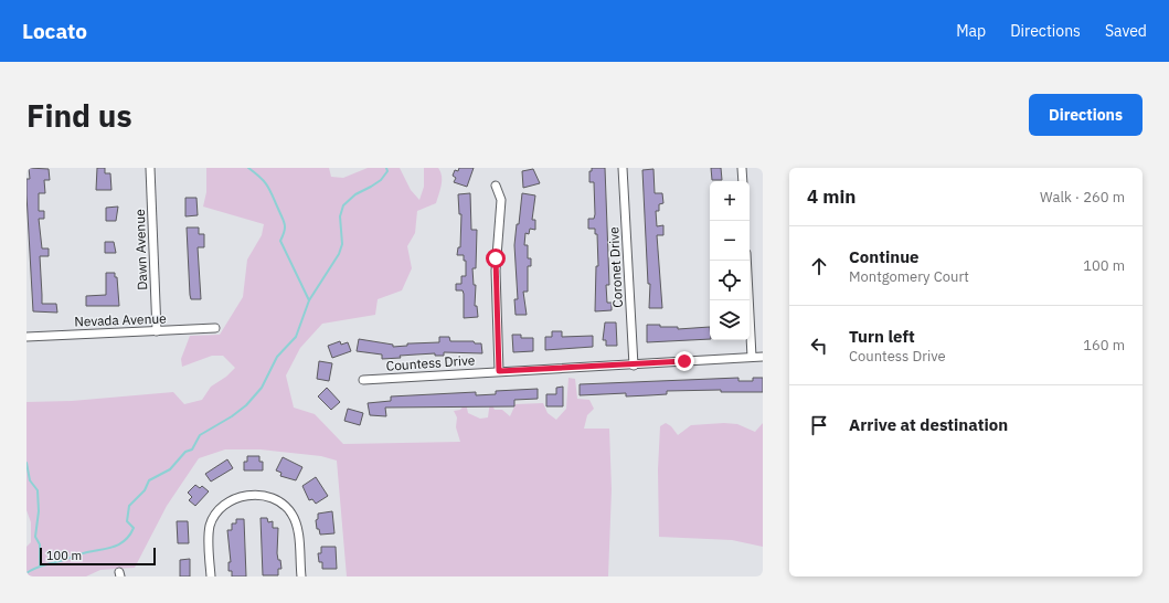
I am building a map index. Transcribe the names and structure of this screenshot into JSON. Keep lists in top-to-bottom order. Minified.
{"streets":{"street":["Dawn Avenue","Coronet Drive","Nevada Avenue","Countess Drive"]},"crossings":[["Dawn Avenue","Nevada Avenue"],["Coronet Drive","Countess Drive"]],"scale_bar":"100 m","page":{"header":"Locato","nav":["Map","Directions","Saved"],"buttons":"Directions","title":"Find us","heading":["4 min","Walk · 260 m"],"map_buttons":["+","−"],"list":[["Continue","Montgomery Court","100 m"],["Turn left","Countess Drive","160 m"],"Arrive at destination"],"scale":"100 m"}}
